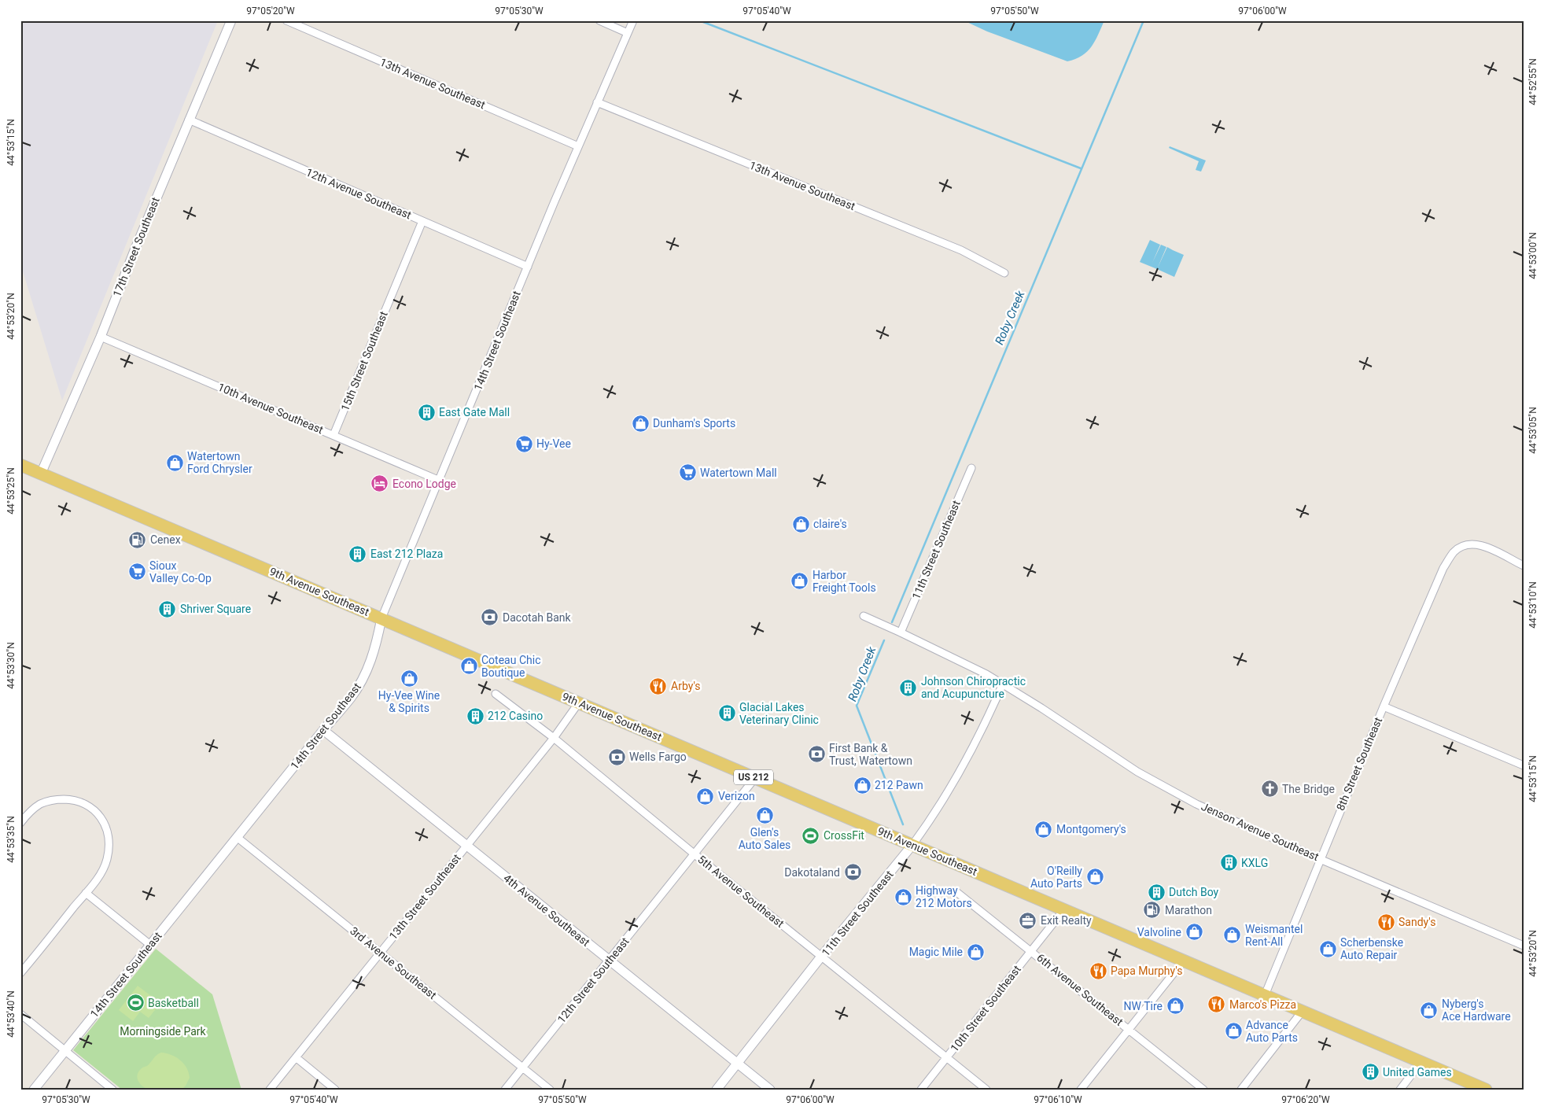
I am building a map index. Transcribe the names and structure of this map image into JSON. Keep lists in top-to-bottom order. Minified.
{"streets":{"main road":["9th Avenue Southeast","US 212"],"street":["13th Avenue Southeast","12th Avenue Southeast","17th Street Southeast","14th Street Southeast","15th Street Southeast","10th Avenue Southeast","11th Street Southeast","8th Street Southeast","Jenson Avenue Southeast","5th Avenue Southeast","13th Street Southeast","4th Avenue Southeast","3rd Avenue Southeast","12th Street Southeast","6th Avenue Southeast","10th Street Southeast"]},"crossings":[["13th Avenue Southeast","14th Street Southeast"],["12th Avenue Southeast","17th Street Southeast"],["12th Avenue Southeast","14th Street Southeast"],["12th Avenue Southeast","15th Street Southeast"],["17th Street Southeast","10th Avenue Southeast"],["17th Street Southeast","9th Avenue Southeast"],["14th Street Southeast","10th Avenue Southeast"],["14th Street Southeast","9th Avenue Southeast"],["14th Street Southeast","4th Avenue Southeast"],["14th Street Southeast","3rd Avenue Southeast"],["15th Street Southeast","10th Avenue Southeast"],["11th Street Southeast","9th Avenue Southeast"],["11th Street Southeast","Jenson Avenue Southeast"],["11th Street Southeast","5th Avenue Southeast"],["11th Street Southeast","4th Avenue Southeast"],["9th Avenue Southeast","8th Street Southeast"],["9th Avenue Southeast","13th Street Southeast"],["9th Avenue Southeast","12th Street Southeast"],["9th Avenue Southeast","10th Street Southeast"],["8th Street Southeast","Jenson Avenue Southeast"],["5th Avenue Southeast","13th Street Southeast"],["5th Avenue Southeast","12th Street Southeast"],["5th Avenue Southeast","10th Street Southeast"],["13th Street Southeast","4th Avenue Southeast"],["13th Street Southeast","3rd Avenue Southeast"],["4th Avenue Southeast","12th Street Southeast"],["3rd Avenue Southeast","12th Street Southeast"],["6th Avenue Southeast","10th Street Southeast"]],"water":["Roby Creek"],"parks":["Morningside Park"],"places":{"building":["East Gate Mall","East 212 Plaza","Shriver Square","Johnson Chiropractic and Acupuncture","Glacial Lakes Veterinary Clinic","212 Casino","KXLG","Dutch Boy","United Games"],"shop":["Dunham's Sports","Watertown Ford Chrysler","claire's","Harbor Freight Tools","Coteau Chic Boutique","Hy-Vee Wine & Spirits","212 Pawn","Verizon","Glen's Auto Sales","Montgomery's","O'Reilly Auto Parts","Highway 212 Motors","Valvoline","Weismantel Rent-All","Scherbenske Auto Repair","Magic Mile","NW Tire","Nyberg's Ace Hardware","Advance Auto Parts"],"supermarket":["Hy-Vee","Watertown Mall","Sioux Valley Co-Op"],"hotel":["Econo Lodge"],"fuel station":["Cenex","Marathon"],"bank":["Dacotah Bank","First Bank & Trust, Watertown","Wells Fargo","Dakotaland"],"restaurant":["Arby's","Sandy's","Papa Murphy's","Marco's Pizza"],"church":["The Bridge"],"sports":["CrossFit","Basketball"],"office":["Exit Realty"]},"coordinates":["97°05'20\"W","97°05'30\"W","97°05'40\"W","97°05'50\"W","97°06'00\"W","44°52'55\"N","44°53'15\"N","44°53'00\"N","44°53'20\"N","44°53'05\"N","44°53'25\"N","44°53'10\"N","44°53'30\"N","44°53'35\"N","44°53'40\"N","97°06'10\"W","97°06'20\"W"]}
